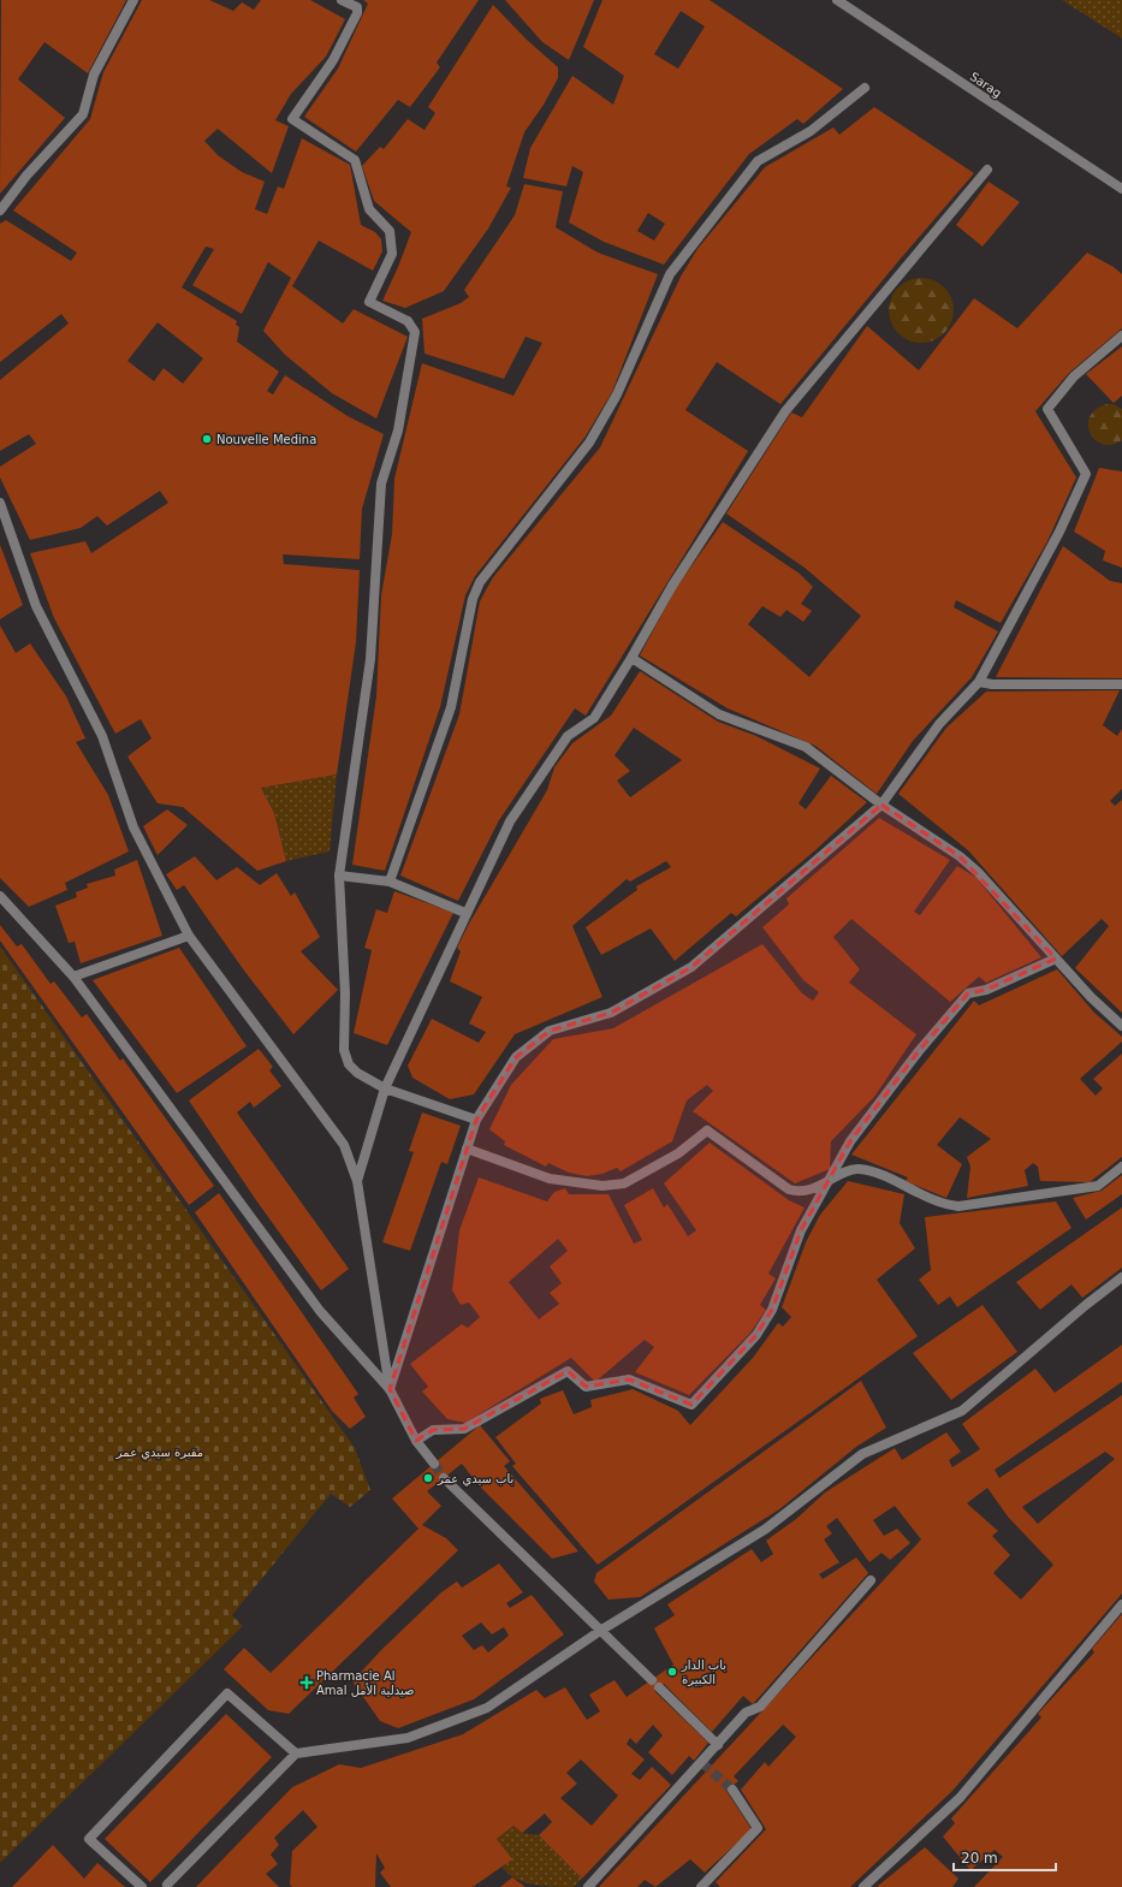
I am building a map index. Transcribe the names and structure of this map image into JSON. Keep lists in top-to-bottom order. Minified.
{"streets":{"street":["Sarag"]},"parks":["مقبرة سيدي عمر"],"places":{"other":["Nouvelle Medina","باب سيدي عمر","باب الدار الكبيرة"],"health":["Pharmacie Al Amal صيدلية الأمل"]},"scale_bar":"20 m"}
